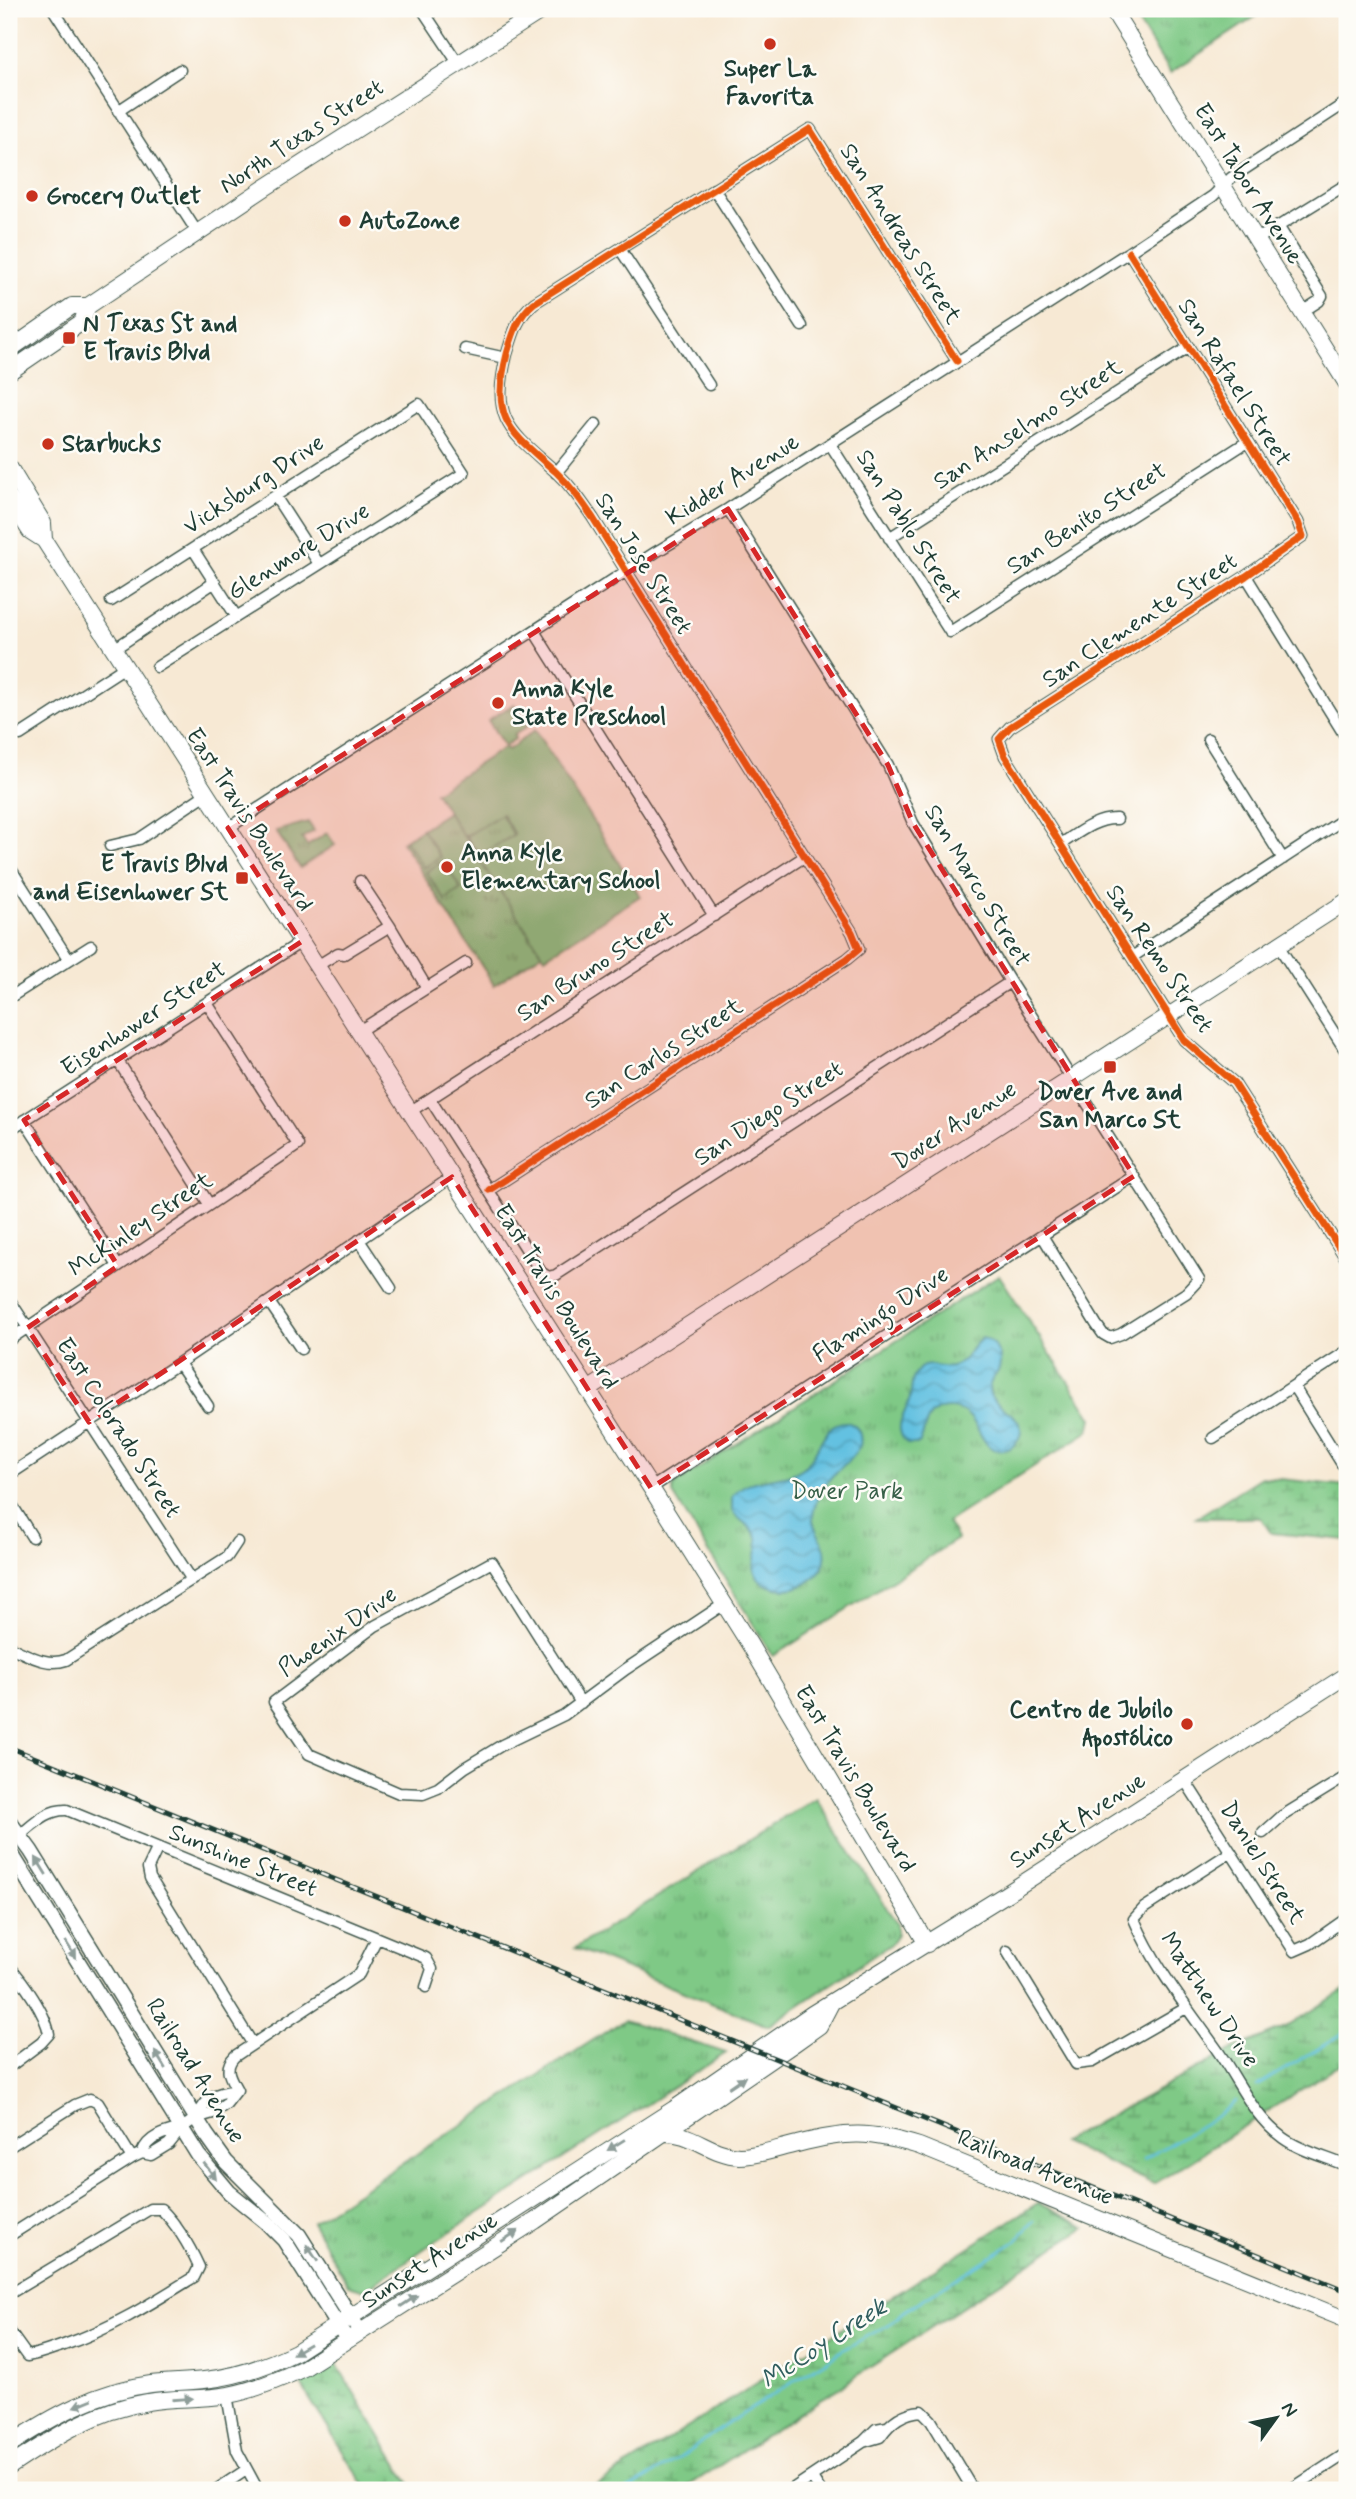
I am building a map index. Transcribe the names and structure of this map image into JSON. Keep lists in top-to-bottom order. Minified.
{"streets":{"main road":["North Texas Street","East Tabor Avenue","East Travis Boulevard","Dover Avenue","Sunset Avenue","Railroad Avenue"],"street":["San Andreas Street","San Rafael Street","San Anselmo Street","Kidder Avenue","Vicksburg Drive","San Benito Street","San Pablo Street","Glenmore Drive","San Jose Street","San Clemente Street","San Marco Street","San Remo Street","San Bruno Street","Eisenhower Street","San Carlos Street","San Diego Street","McKinley Street","Flamingo Drive","East Colorado Street","Phoenix Drive","Sunshine Street","Daniel Street","Matthew Drive"]},"crossings":[["East Tabor Avenue","Kidder Avenue"],["San Andreas Street","Kidder Avenue"],["San Andreas Street","San Jose Street"],["San Rafael Street","San Anselmo Street"],["San Rafael Street","Kidder Avenue"],["San Rafael Street","San Benito Street"],["San Rafael Street","San Clemente Street"],["San Anselmo Street","San Pablo Street"],["Kidder Avenue","San Pablo Street"],["Kidder Avenue","San Jose Street"],["Kidder Avenue","East Travis Boulevard"],["Kidder Avenue","San Marco Street"],["Vicksburg Drive","Glenmore Drive"],["San Benito Street","San Pablo Street"],["San Jose Street","San Bruno Street"],["San Jose Street","San Carlos Street"],["San Clemente Street","San Remo Street"],["East Travis Boulevard","San Bruno Street"],["East Travis Boulevard","Eisenhower Street"],["East Travis Boulevard","San Carlos Street"],["East Travis Boulevard","San Diego Street"],["East Travis Boulevard","Dover Avenue"],["East Travis Boulevard","Flamingo Drive"],["East Travis Boulevard","Phoenix Drive"],["East Travis Boulevard","Sunset Avenue"],["San Marco Street","San Diego Street"],["San Marco Street","Dover Avenue"],["San Marco Street","Flamingo Drive"],["San Remo Street","Dover Avenue"],["Eisenhower Street","McKinley Street"],["McKinley Street","East Colorado Street"],["Sunset Avenue","Daniel Street"],["Sunset Avenue","Railroad Avenue"],["Sunshine Street","Railroad Avenue"],["Daniel Street","Matthew Drive"]],"water":["McCoy Creek"],"parks":["Dover Park"],"places":{"other":["Super La Favorita","Grocery Outlet","AutoZone","Starbucks","Anna Kyle State Preschool","Anna Kyle Elementary School","Centro de Jubilo Apostólico"],"transit":["N Texas St and E Travis Blvd","E Travis Blvd and Eisenhower St","Dover Ave and San Marco St"]},"north":"top right"}
